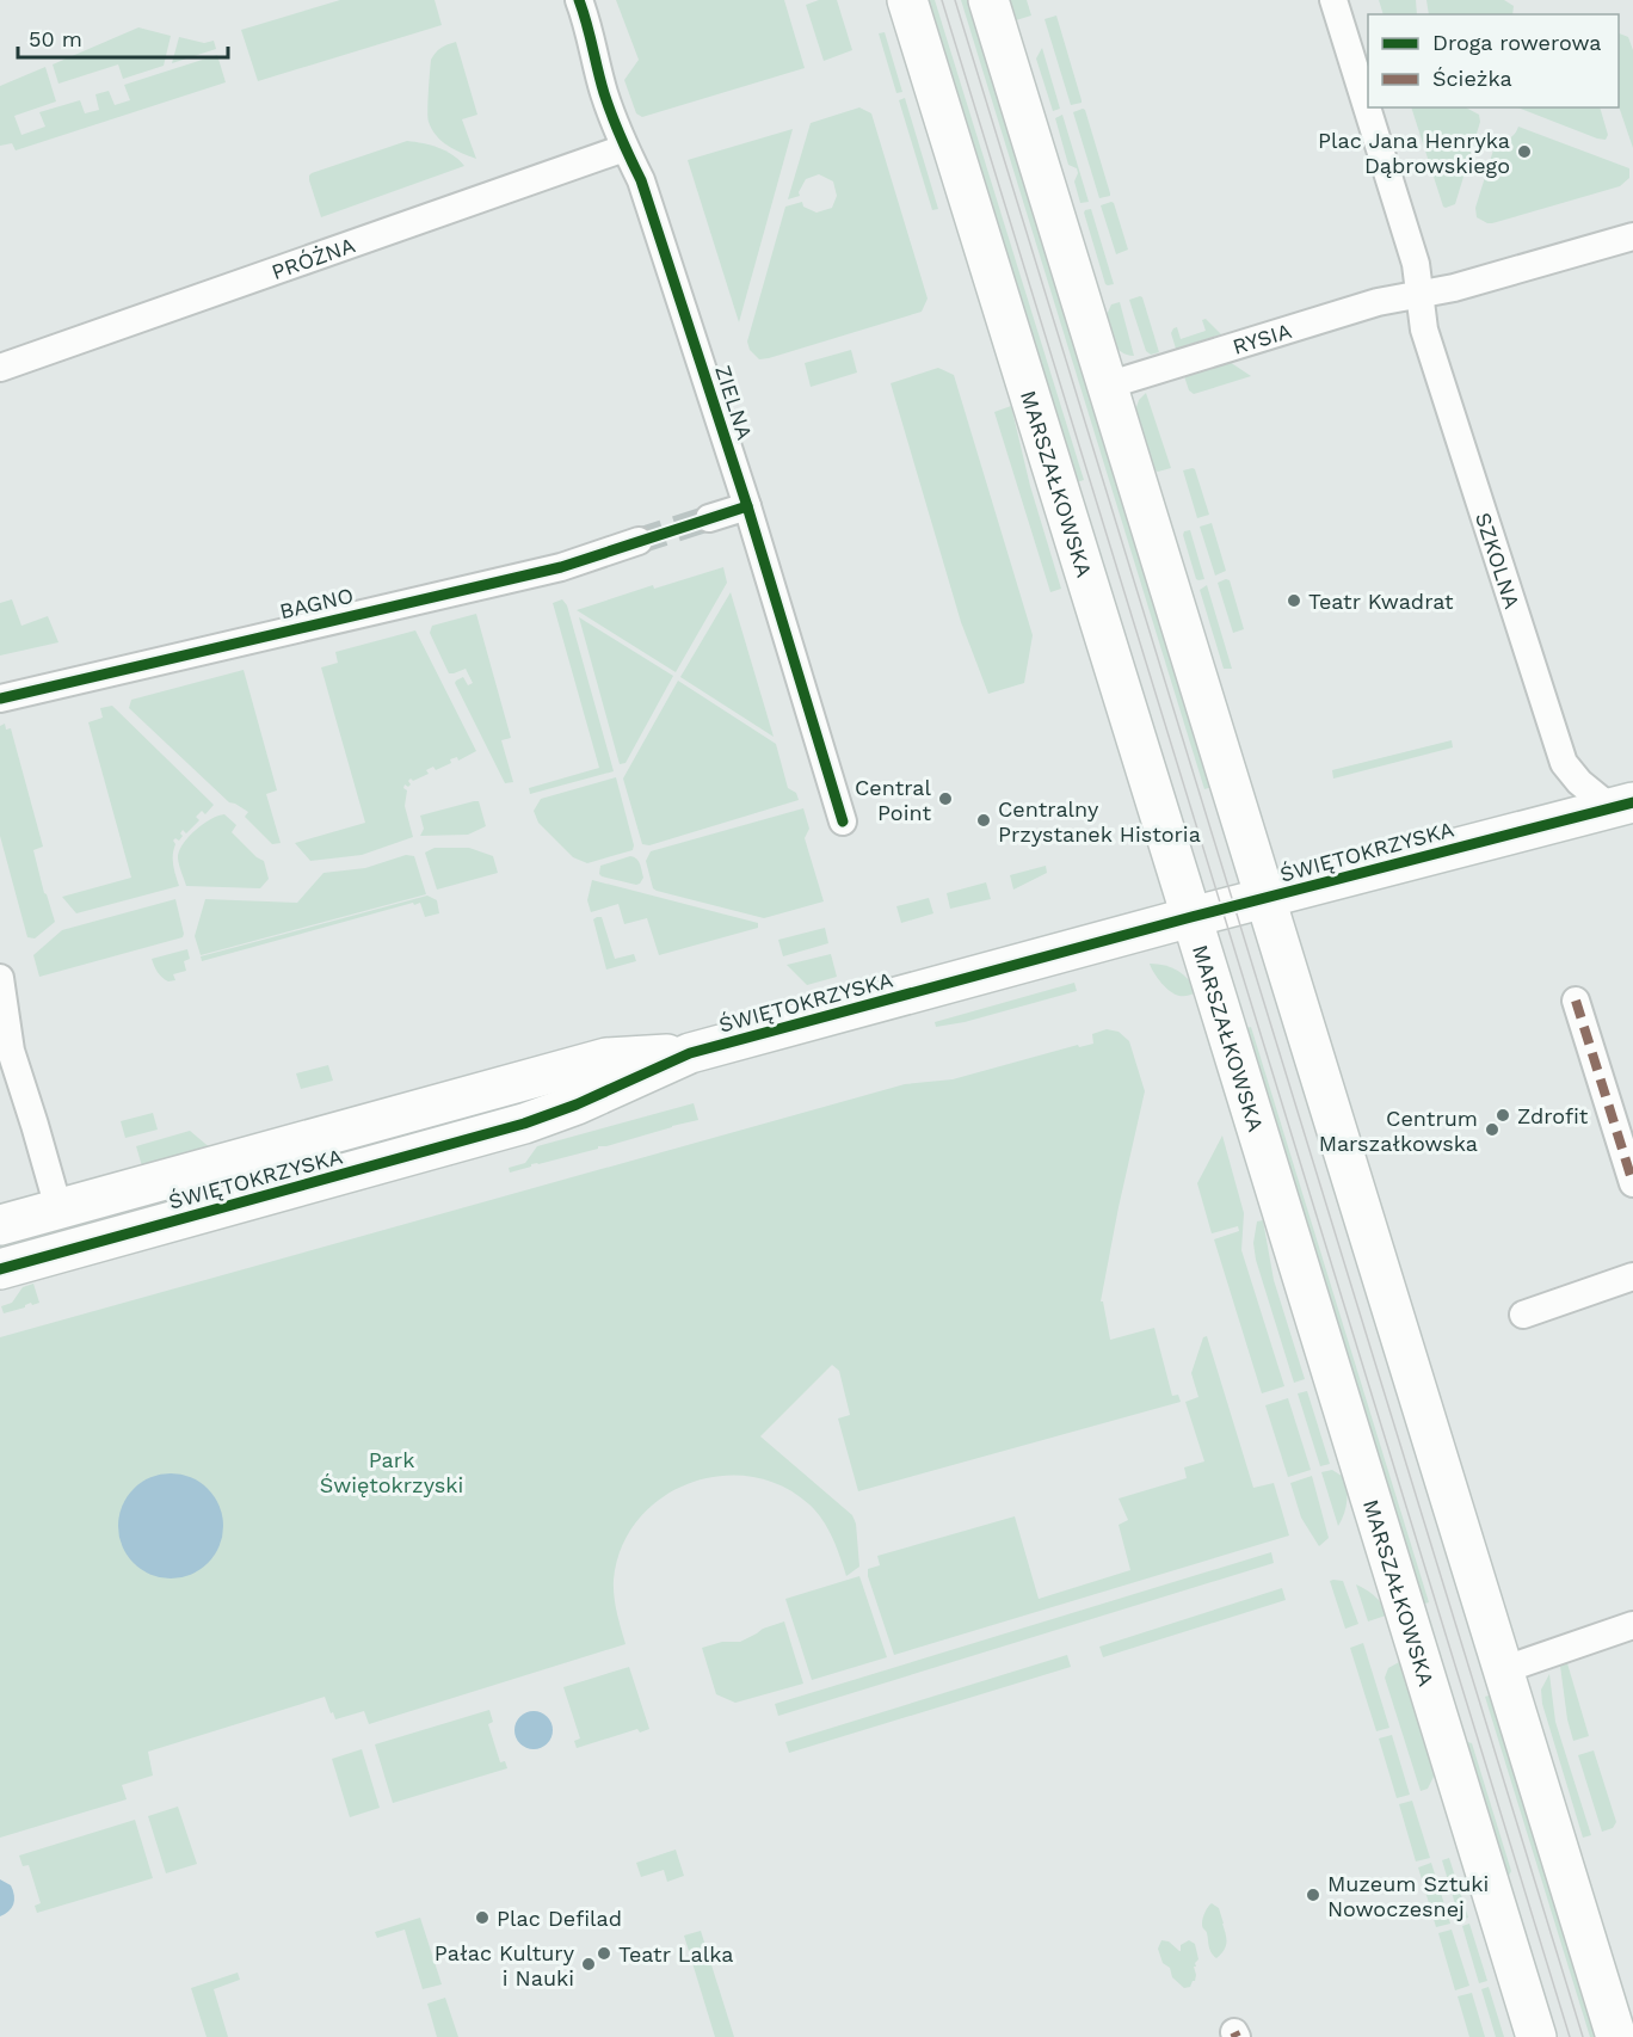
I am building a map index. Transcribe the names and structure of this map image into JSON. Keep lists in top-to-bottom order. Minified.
{"streets":{"main road":["MARSZAŁKOWSKA","ŚWIĘTOKRZYSKA"],"street":["PRÓŻNA","RYSIA","ZIELNA","SZKOLNA","BAGNO"]},"crossings":[["PRÓŻNA","ZIELNA"],["RYSIA","SZKOLNA"],["MARSZAŁKOWSKA","ŚWIĘTOKRZYSKA"],["SZKOLNA","ŚWIĘTOKRZYSKA"]],"parks":["Park Świętokrzyski"],"places":["Plac Jana Henryka Dąbrowskiego","Teatr Kwadrat","Central Point","Centralny Przystanek Historia","Zdrofit","Centrum Marszałkowska","Muzeum Sztuki Nowoczesnej","Plac Defilad","Teatr Lalka","Pałac Kultury i Nauki"],"legend":["Droga rowerowa","Ścieżka"],"scale_bar":"50 m"}
